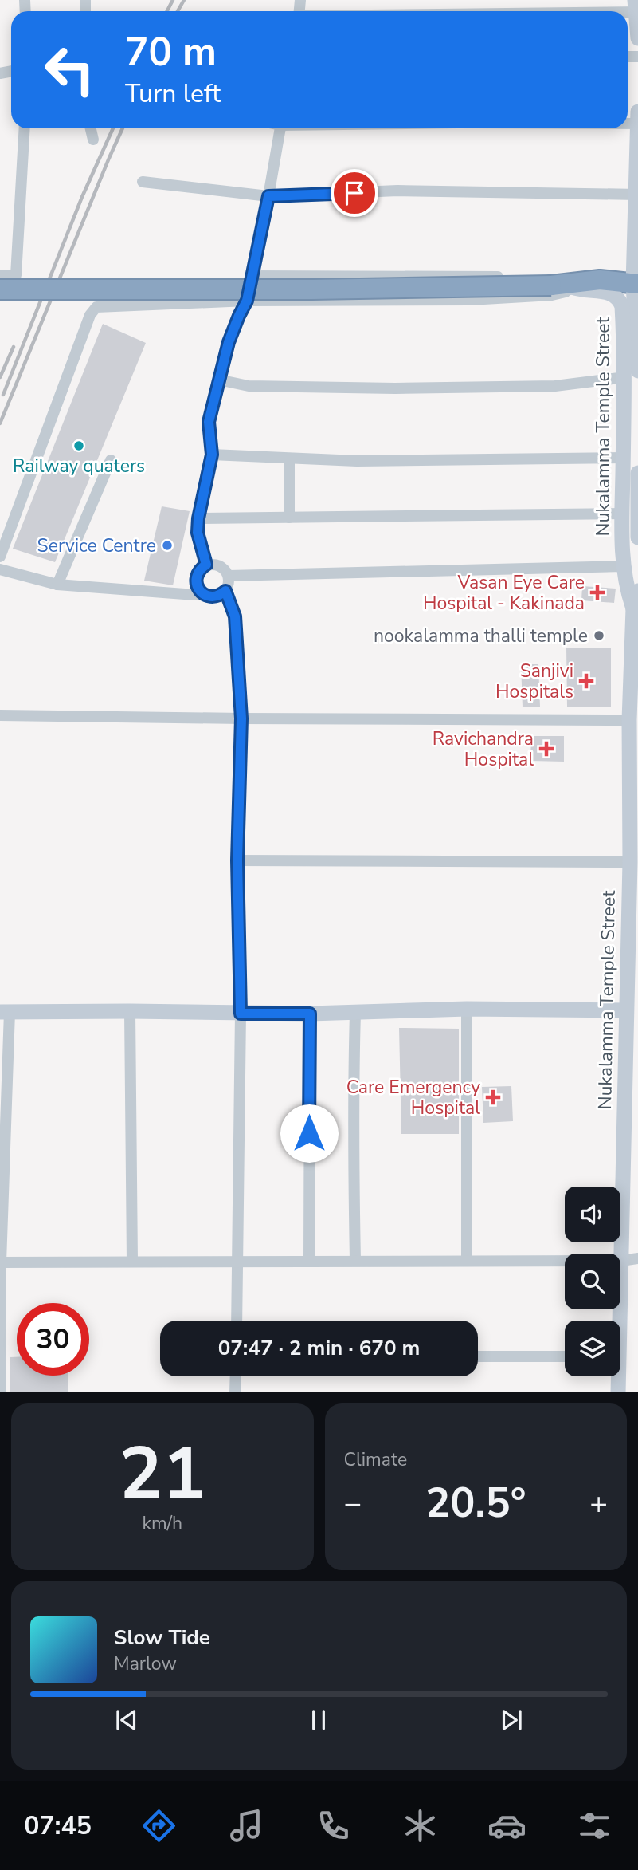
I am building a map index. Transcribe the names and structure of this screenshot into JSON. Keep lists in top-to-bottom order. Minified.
{"streets":{"street":["Nukalamma Temple Street"]},"places":{"other":["Railway quaters","Service Centre","nookalamma thalli temple"],"health":["Vasan Eye Care Hospital - Kakinada","Sanjivi Hospitals","Ravichandra Hospital","Care Emergency Hospital"]},"page":{"turn":["70 m","Turn left"],"limit":"30","trip":"07:47 · 2 min · 670 m","tile":[["21","km/h"],"Climate"],"heat":["−","20.5°","+"],"song":["Slow Tide","Marlow"],"tabs":"07:45"}}
